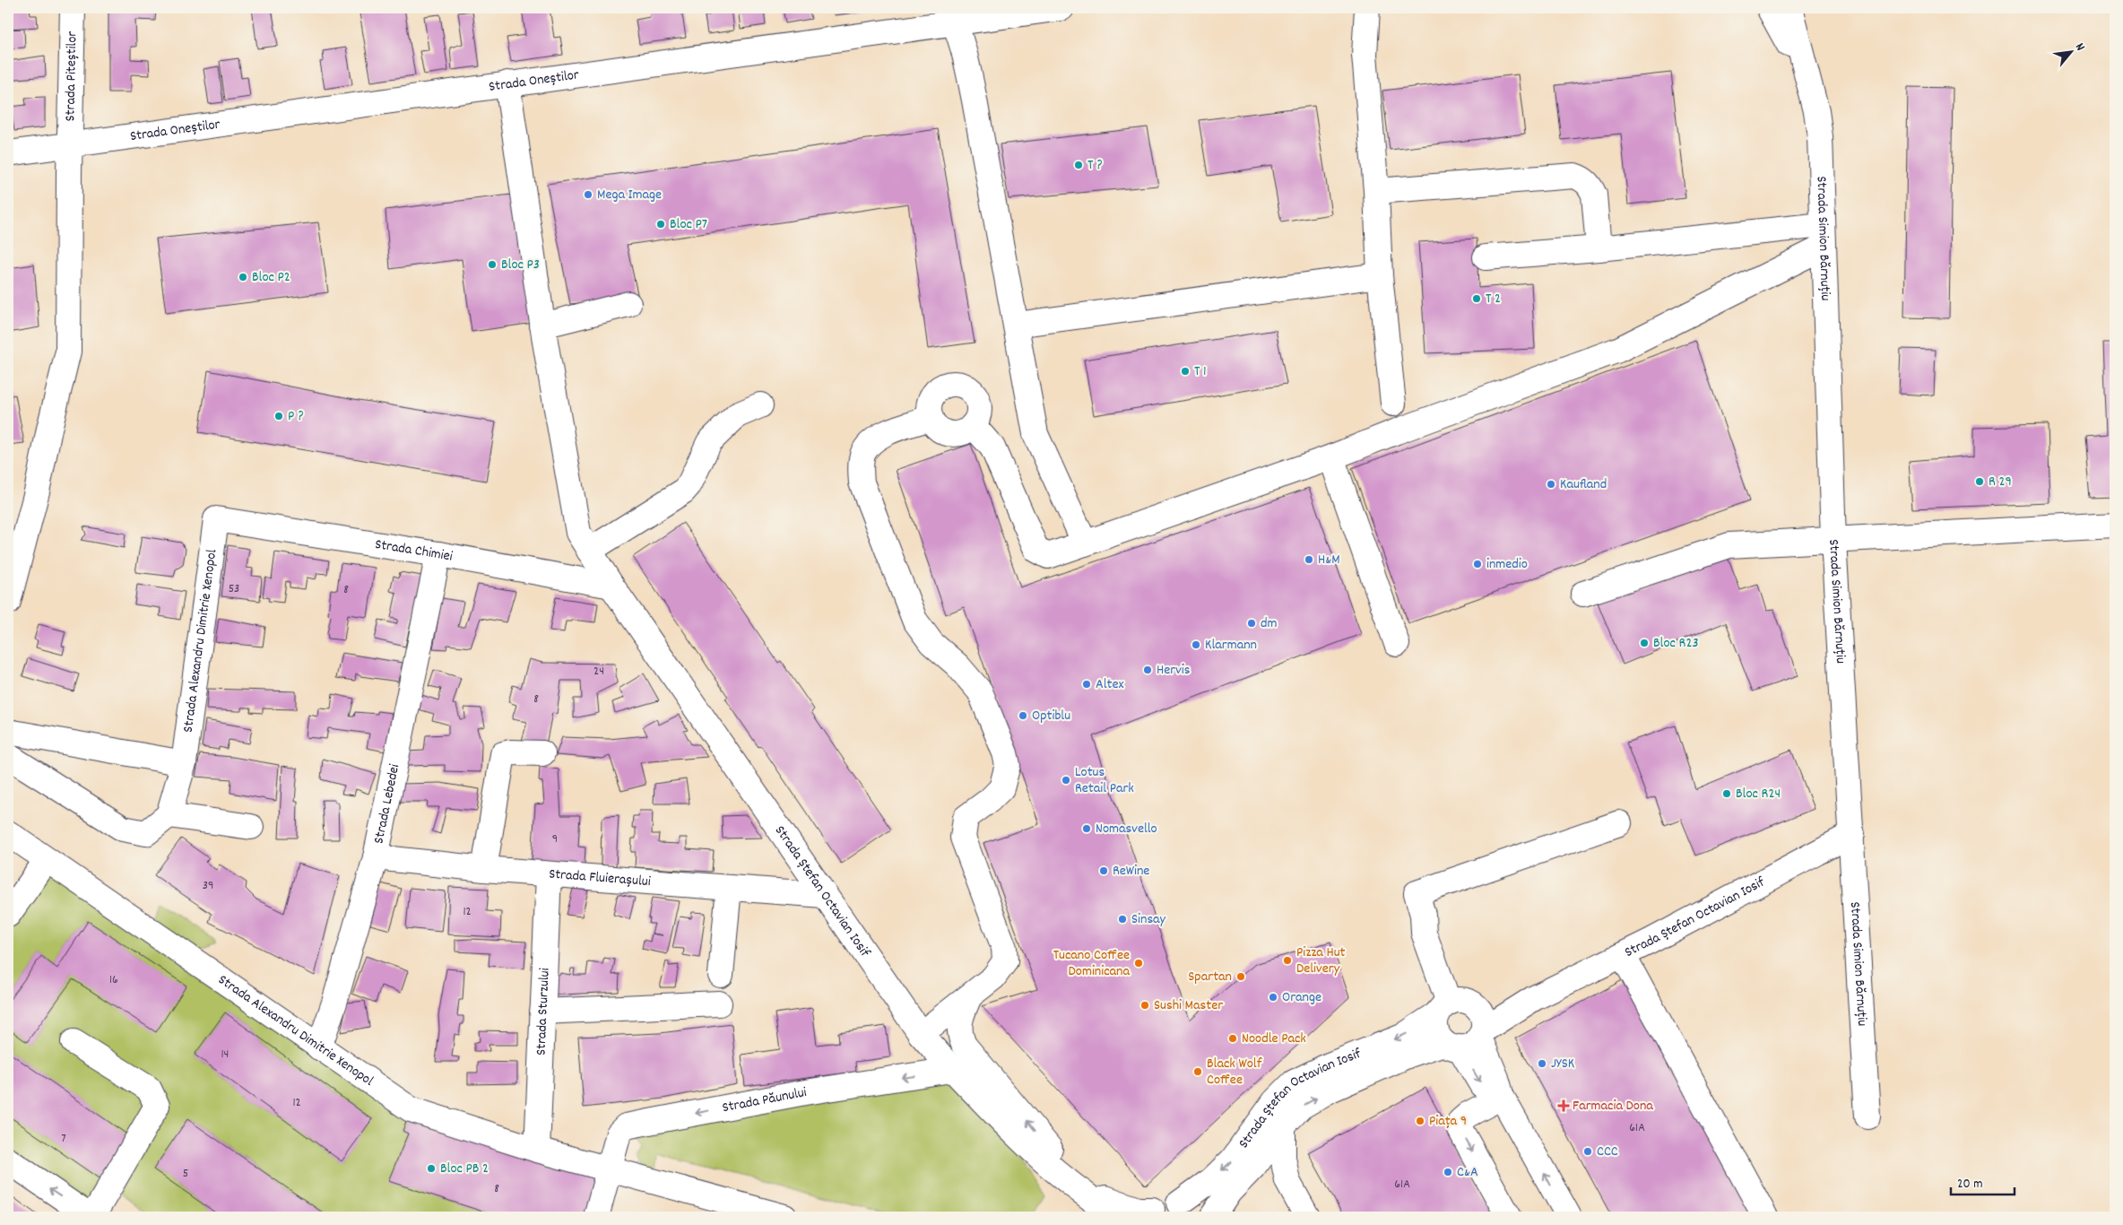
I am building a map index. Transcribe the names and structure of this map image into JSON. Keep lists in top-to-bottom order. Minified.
{"streets":{"street":["Strada Piteștilor","Strada Oneștilor","Strada Simion Bărnuțiu","Strada Chimiei","Strada Alexandru Dimitrie Xenopol","Strada Lebedei","Strada Fluierașului","Strada Ștefan Octavian Iosif","Strada Sturzului","Strada Păunului"]},"crossings":[["Strada Piteștilor","Strada Oneștilor"],["Strada Oneștilor","Strada Ștefan Octavian Iosif"],["Strada Simion Bărnuțiu","Strada Ștefan Octavian Iosif"],["Strada Chimiei","Strada Alexandru Dimitrie Xenopol"],["Strada Chimiei","Strada Lebedei"],["Strada Chimiei","Strada Ștefan Octavian Iosif"],["Strada Alexandru Dimitrie Xenopol","Strada Lebedei"],["Strada Alexandru Dimitrie Xenopol","Strada Sturzului"],["Strada Alexandru Dimitrie Xenopol","Strada Păunului"],["Strada Lebedei","Strada Fluierașului"],["Strada Fluierașului","Strada Ștefan Octavian Iosif"],["Strada Fluierașului","Strada Sturzului"],["Strada Ștefan Octavian Iosif","Strada Păunului"]],"places":{"other":["T ?","Mega Image","Bloc P7","Bloc P3","Bloc P2","T 2","T 1","P ?","R 29","Kaufland","H&M","inmedio","dm","Bloc R23","Klarmann","Hervis","Altex","Optiblu","Lotus Retail Park","Bloc R24","Nomasvello","ReWine","Sinsay","Pizza Hut Delivery","Tucano Coffee Dominicana","Spartan","Orange","Sushi Master","Noodle Pack","JYSK","Black Wolf Coffee","Piața 9","CCC","Bloc PB 2","C&A"],"health":["Farmacia Dona"]},"house_numbers":["53","8","24","8","9","39","12","16","14","12","61A","7","5","61A","8"],"scale_bar":"20 m","north":"top right"}
